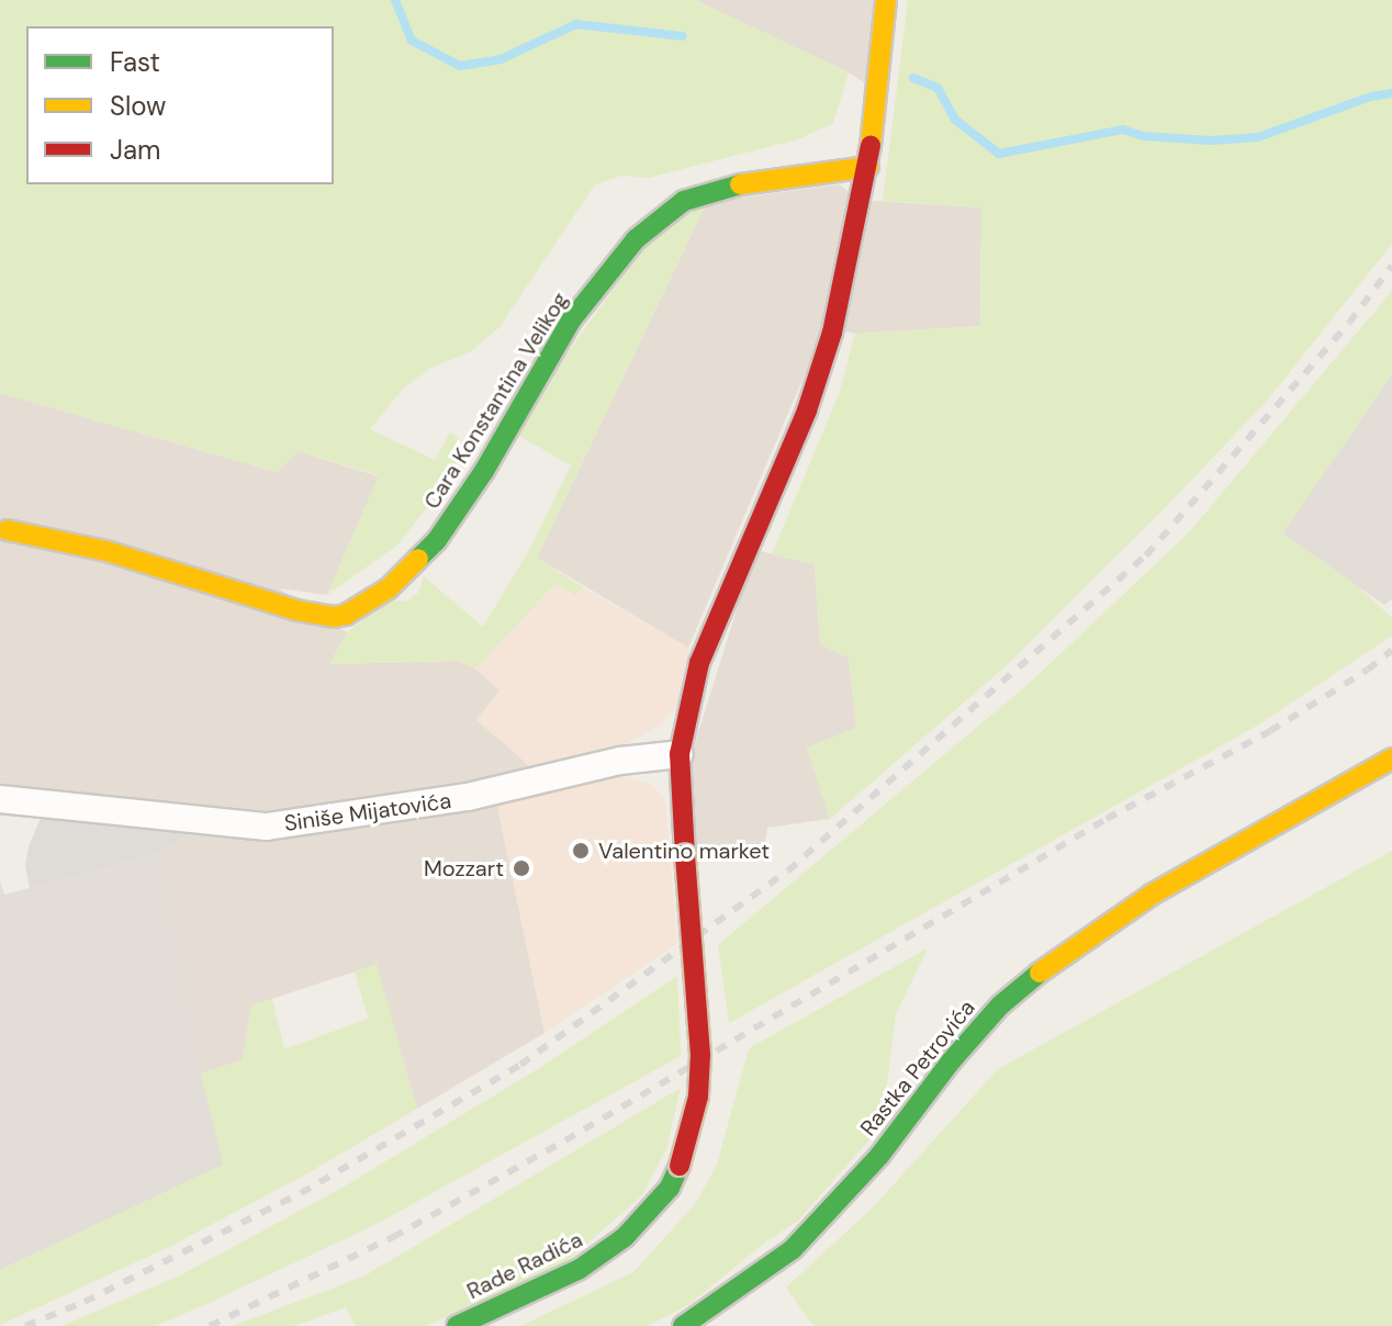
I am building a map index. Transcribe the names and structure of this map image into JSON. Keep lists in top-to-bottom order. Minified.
{"streets":{"street":["Cara Konstantina Velikog","Siniše Mijatovića","Rastka Petrovića","Rade Radića"]},"crossings":[["Cara Konstantina Velikog","Rade Radića"],["Siniše Mijatovića","Rade Radića"]],"places":["Valentino market","Mozzart"],"legend":["Fast","Slow","Jam"]}
